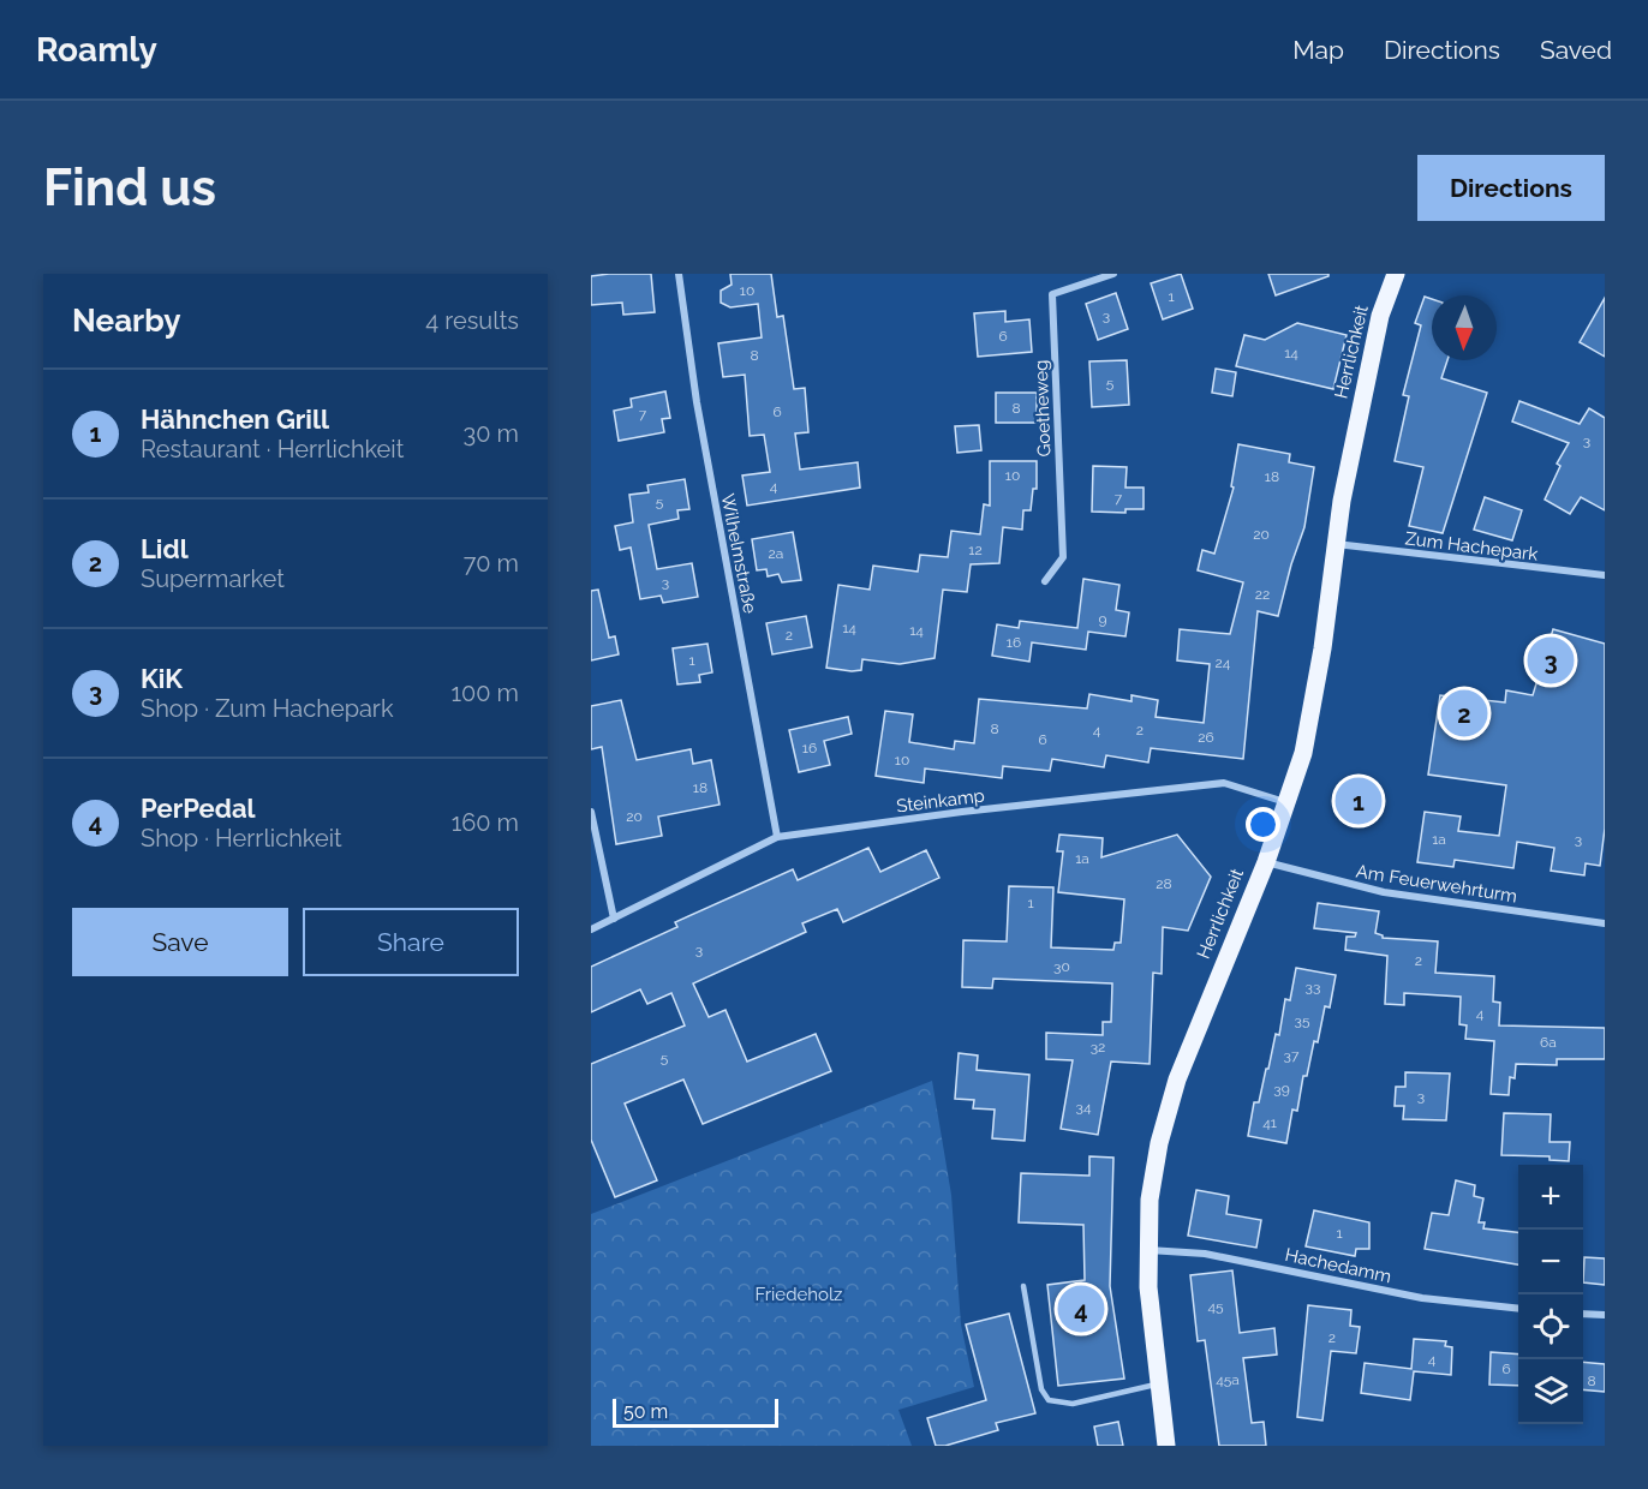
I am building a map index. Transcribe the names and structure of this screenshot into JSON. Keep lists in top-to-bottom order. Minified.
{"streets":{"main road":["Herrlichkeit"],"street":["Goetheweg","Zum Hachepark","Wilhelmstraße","Steinkamp","Am Feuerwehrturm","Hachedamm"]},"crossings":[["Herrlichkeit","Zum Hachepark"],["Herrlichkeit","Steinkamp"],["Herrlichkeit","Am Feuerwehrturm"],["Herrlichkeit","Hachedamm"],["Wilhelmstraße","Steinkamp"]],"parks":["Friedeholz"],"house_numbers":["10","1","3","6","14","8","5","8","6","7","3","10","18","4","7","5","20","12","2a","3","22","9","14","14","2","16","1","24","8","4","2","26","6","16","10","18","20","1a","3","1a","28","1","3","2","30","33","4","35","6a","32","37","5","39","3","34","41","1","45","2","4","6","45a","8"],"scale_bar":"50 m","north":"bottom","page":{"header":"Roamly","nav":["Map","Directions","Saved"],"buttons":["Directions",["Save","Share"]],"title":"Find us","heading":["Nearby","4 results"],"list":[{"mark":"1","name":"Hähnchen Grill","note":"Restaurant · Herrlichkeit","value":"30 m"},{"mark":"2","name":"Lidl","note":"Supermarket","value":"70 m"},{"mark":"3","name":"KiK","note":"Shop · Zum Hachepark","value":"100 m"},{"mark":"4","name":"PerPedal","note":"Shop · Herrlichkeit","value":"160 m"}],"pins":["3","2","1","4"],"map_buttons":["+","−"],"scale":"50 m"}}
